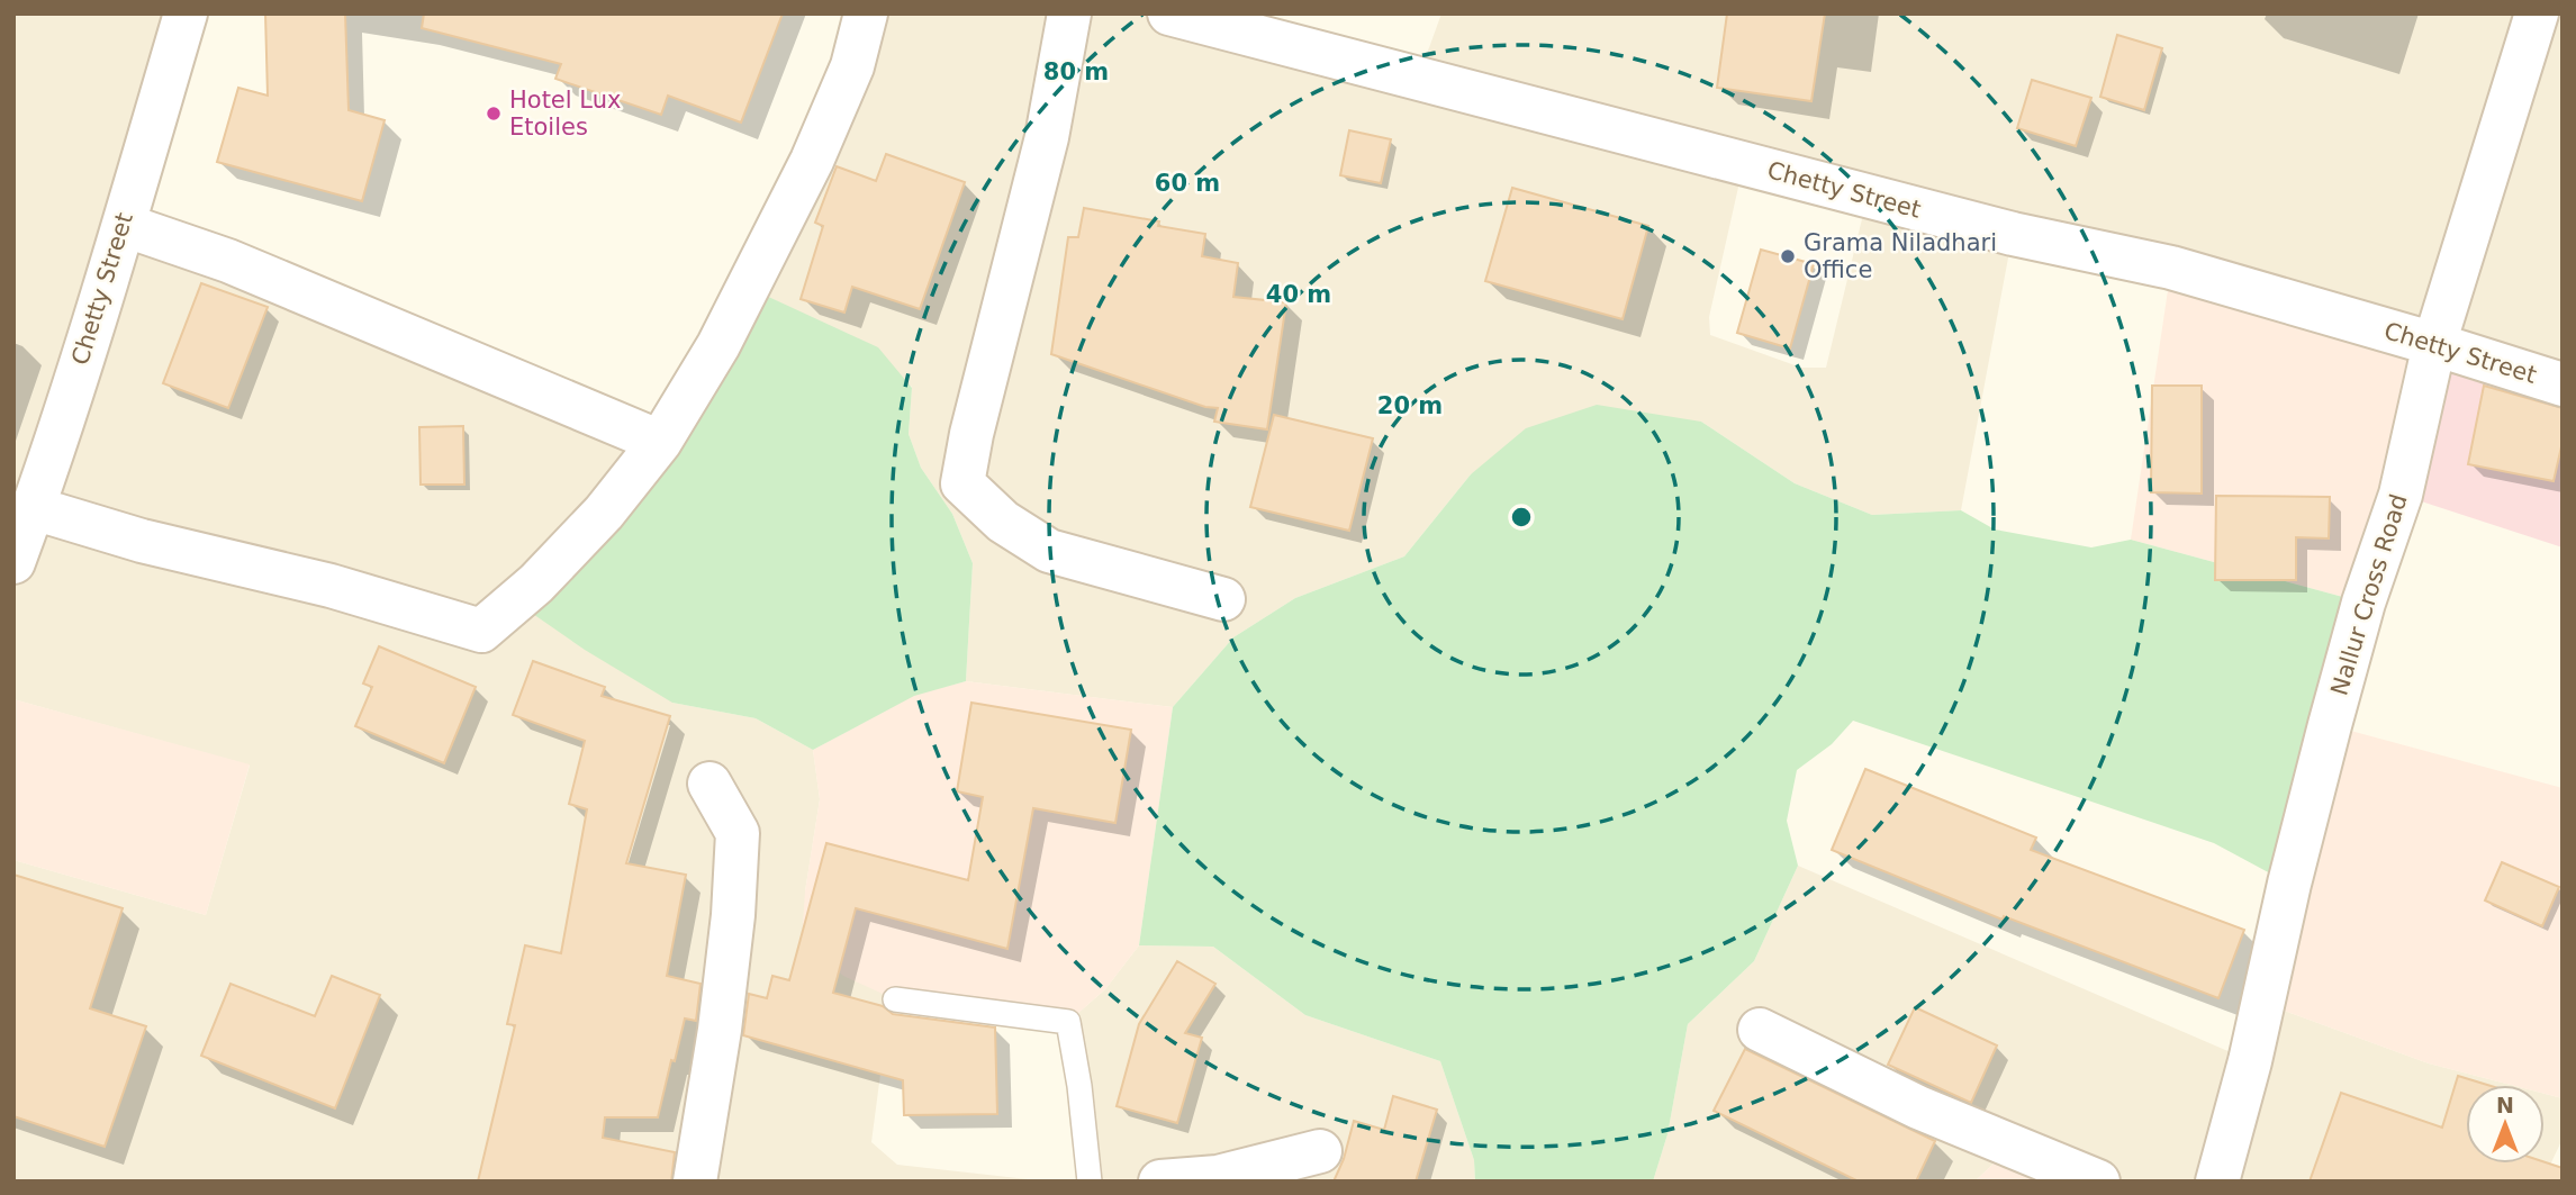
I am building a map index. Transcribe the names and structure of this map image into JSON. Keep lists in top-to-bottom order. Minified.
{"streets":{"street":["Chetty Street","Nallur Cross Road"]},"crossings":[["Chetty Street","Nallur Cross Road"]],"places":["Hotel Lux Etoiles","Grama Niladhari Office"],"north":"top","rings":["80 m","60 m","40 m","20 m"]}
